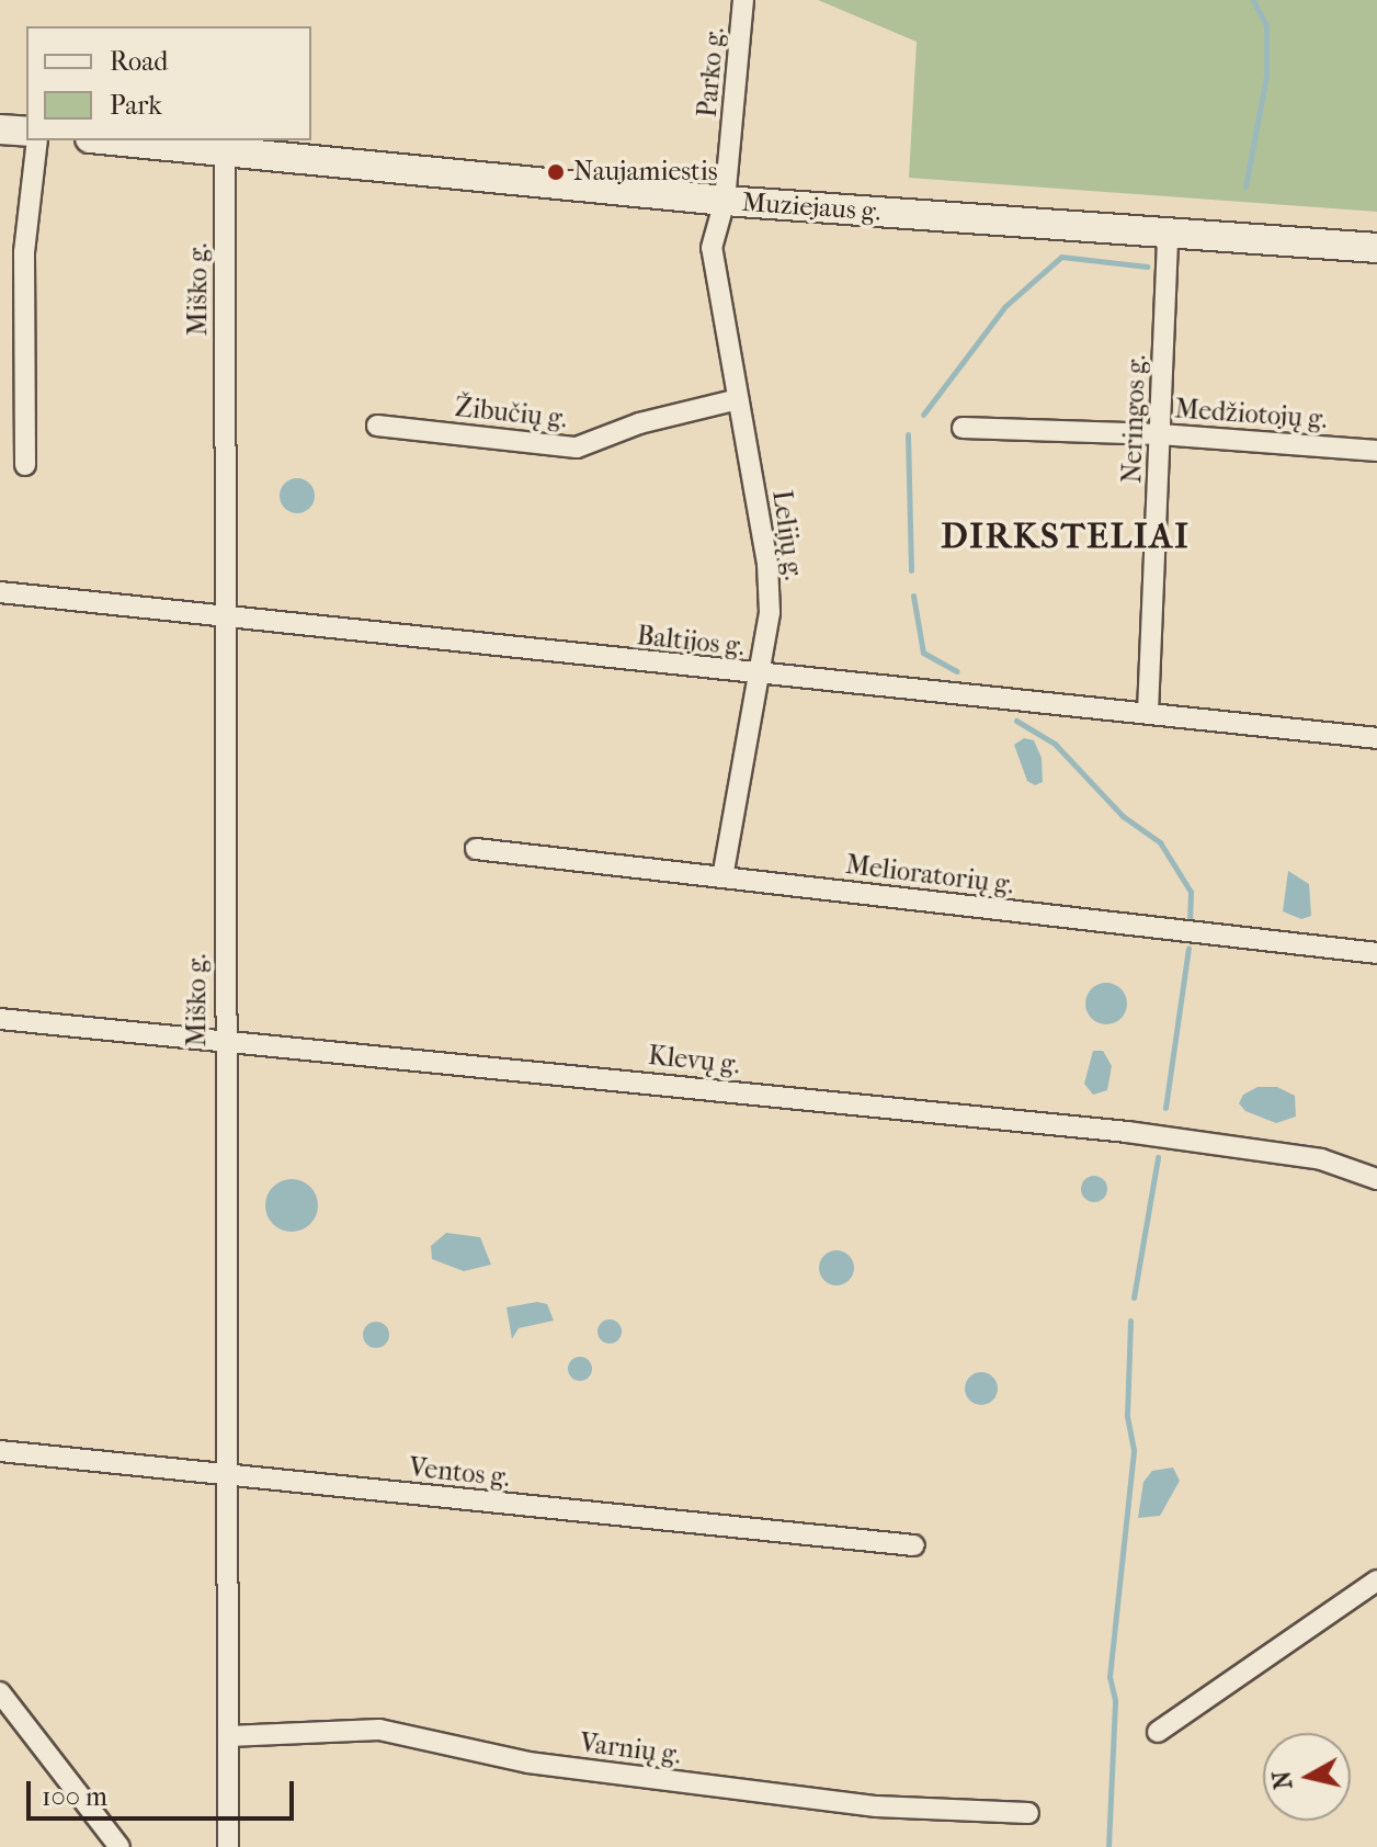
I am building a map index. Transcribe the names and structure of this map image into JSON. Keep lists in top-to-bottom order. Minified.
{"streets":{"main road":["Muziejaus g."],"street":["Parko g.","Miško g.","Žibučių g.","Medžiotojų g.","Neringos g.","Lelijų g.","Baltijos g.","Melioratorių g.","Klevų g.","Ventos g.","Varnių g."]},"crossings":[["Parko g.","Muziejaus g."],["Parko g.","Lelijų g."],["Muziejaus g.","Miško g."],["Muziejaus g.","Neringos g."],["Muziejaus g.","Lelijų g."],["Miško g.","Baltijos g."],["Miško g.","Klevų g."],["Miško g.","Ventos g."],["Miško g.","Varnių g."],["Žibučių g.","Lelijų g."],["Medžiotojų g.","Neringos g."],["Neringos g.","Baltijos g."],["Lelijų g.","Baltijos g."],["Lelijų g.","Melioratorių g."]],"districts":["DIRKSTELIAI"],"places":["Naujamiestis"],"legend":["Road","Park"],"scale_bar":"100 m","north":"left"}
